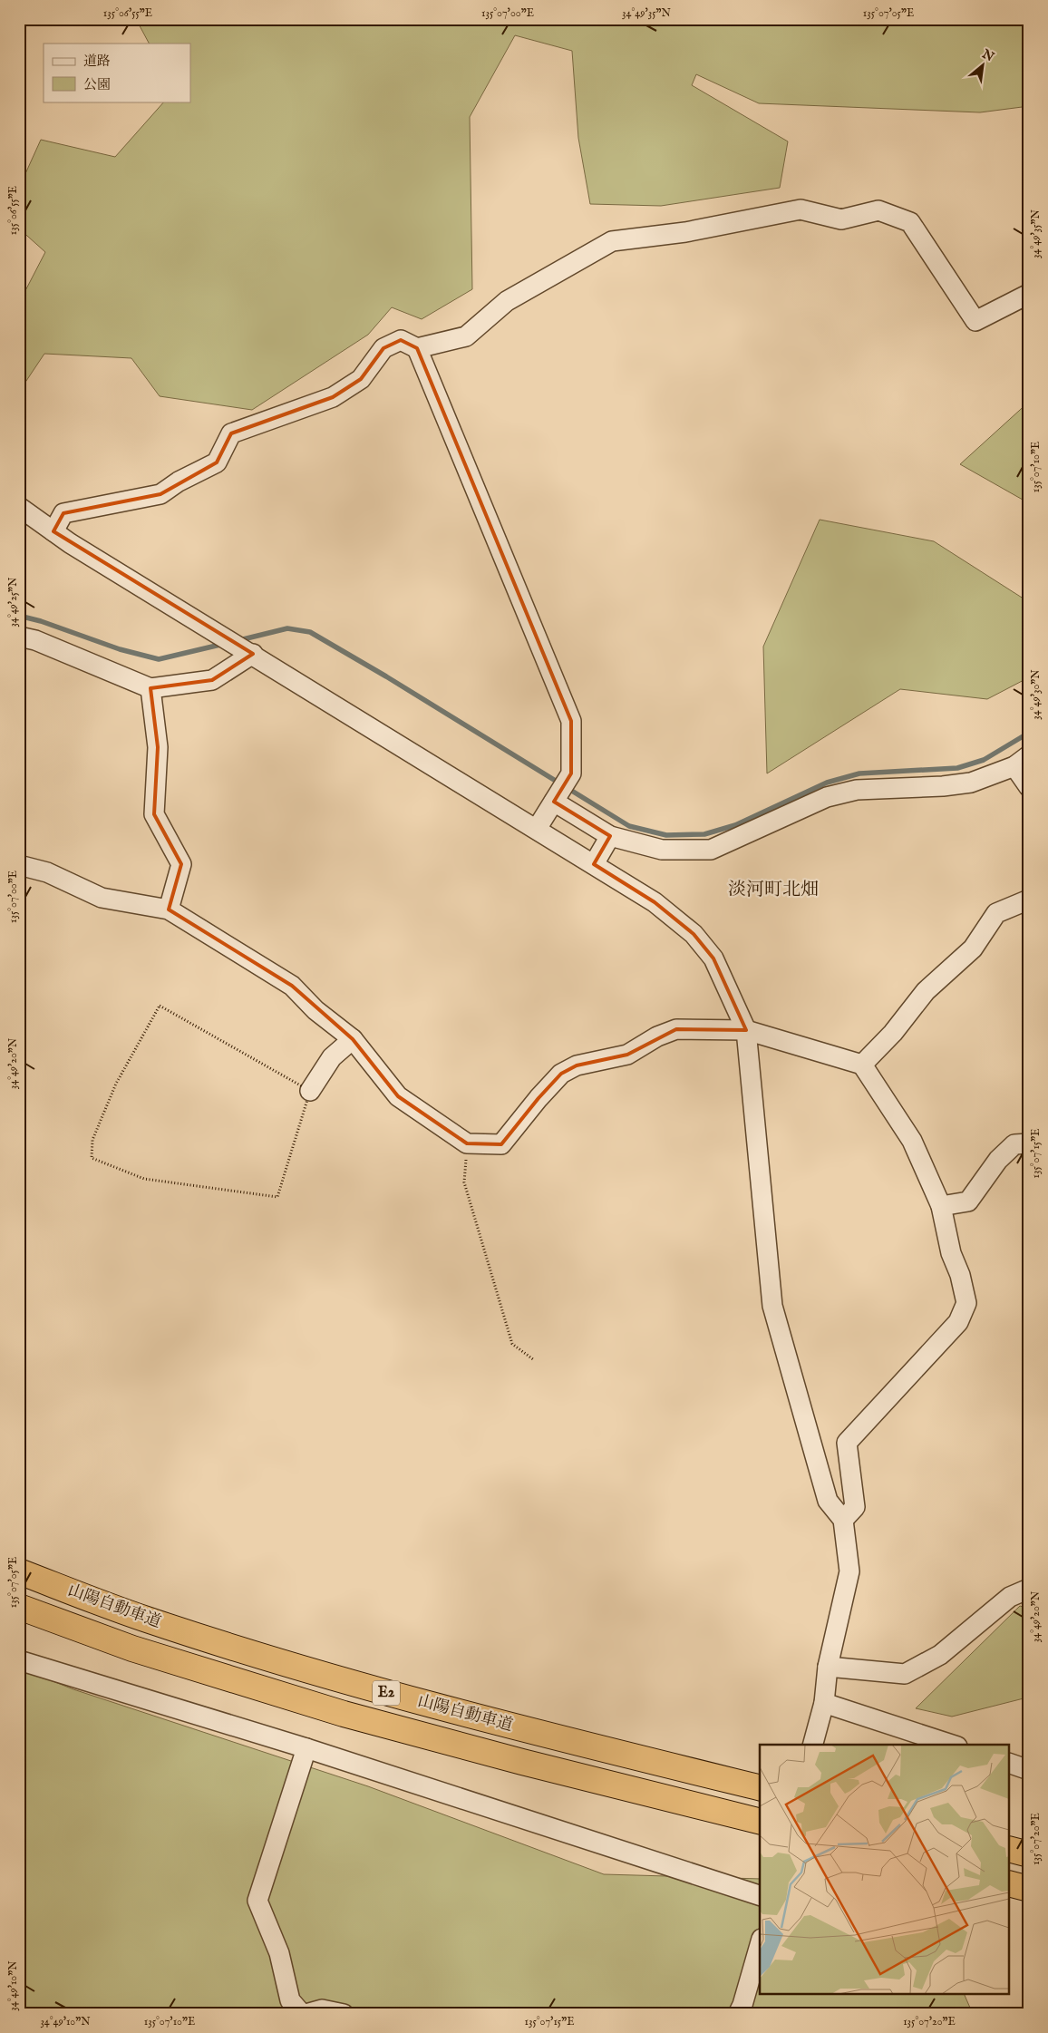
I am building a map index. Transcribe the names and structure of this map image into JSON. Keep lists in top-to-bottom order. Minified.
{"streets":{"highway":["山陽自動車道","E2"]},"districts":["淡河町北畑"],"legend":["道路","公園"],"north":"top right","coordinates":["135°06'55\"E","135°07'00\"E","34°49'35\"N","135°07'05\"E","135°07'10\"E","34°49'25\"N","34°49'30\"N","34°49'20\"N","135°07'15\"E","135°07'20\"E","34°49'10\"N"]}
